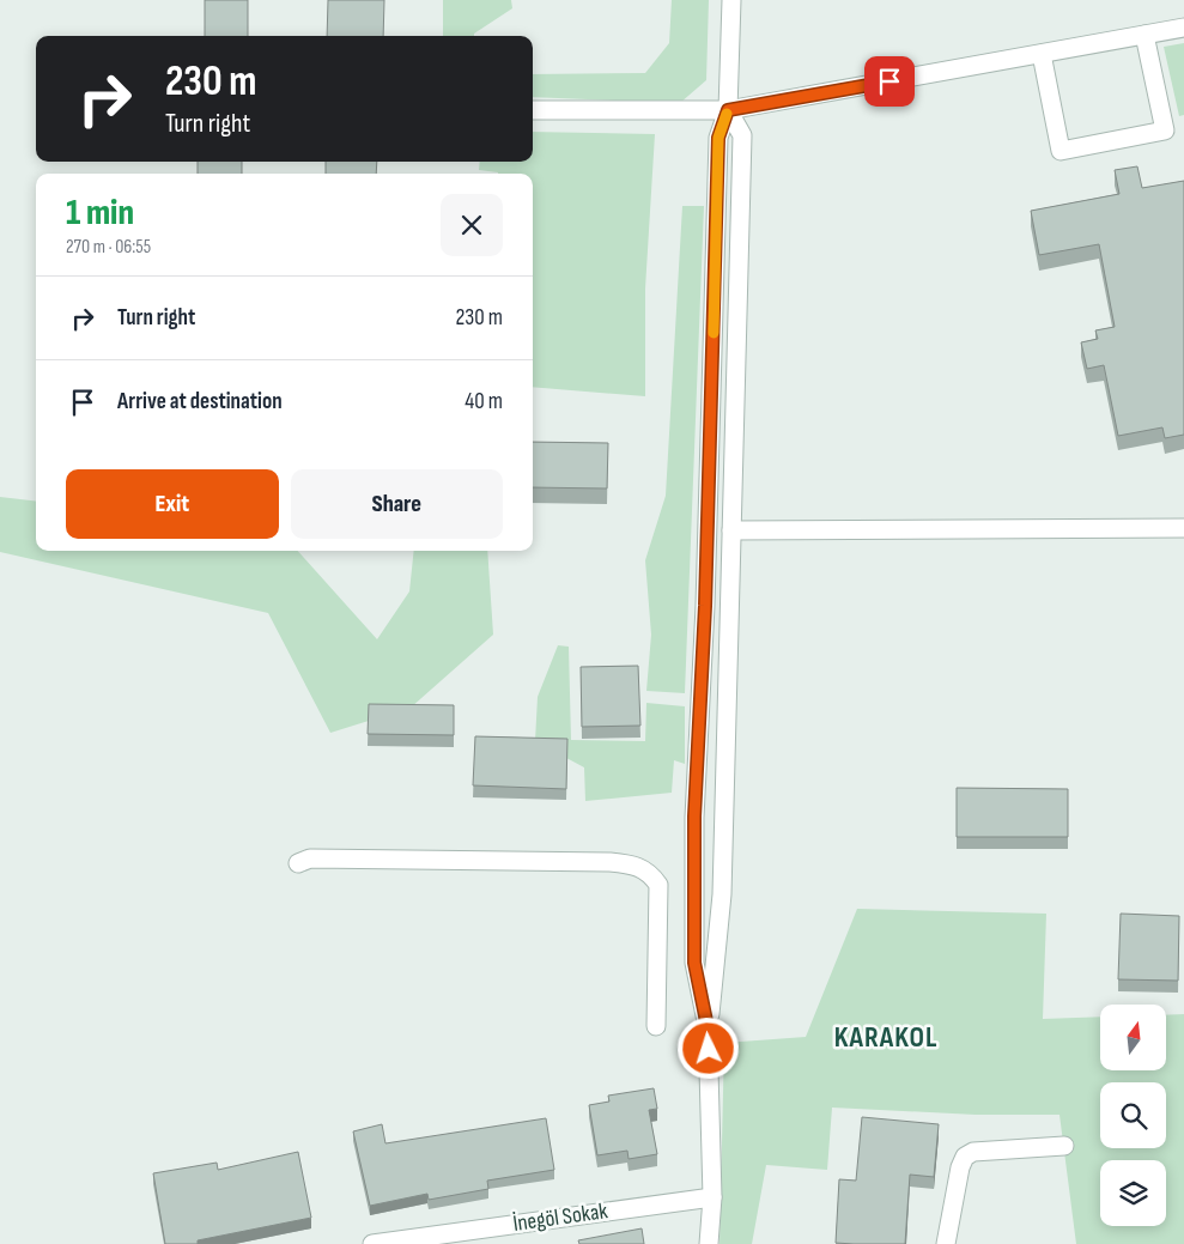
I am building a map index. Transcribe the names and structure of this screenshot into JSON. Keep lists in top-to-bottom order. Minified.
{"streets":{"street":["İnegöl Sokak"]},"districts":["KARAKOL"],"north":"top","page":{"turn":["230 m","Turn right"],"heading":["1 min","270 m · 06:55"],"list":[{"name":"Turn right","value":"230 m"},{"name":"Arrive at destination","value":"40 m"}],"buttons":["Exit","Share"]}}
